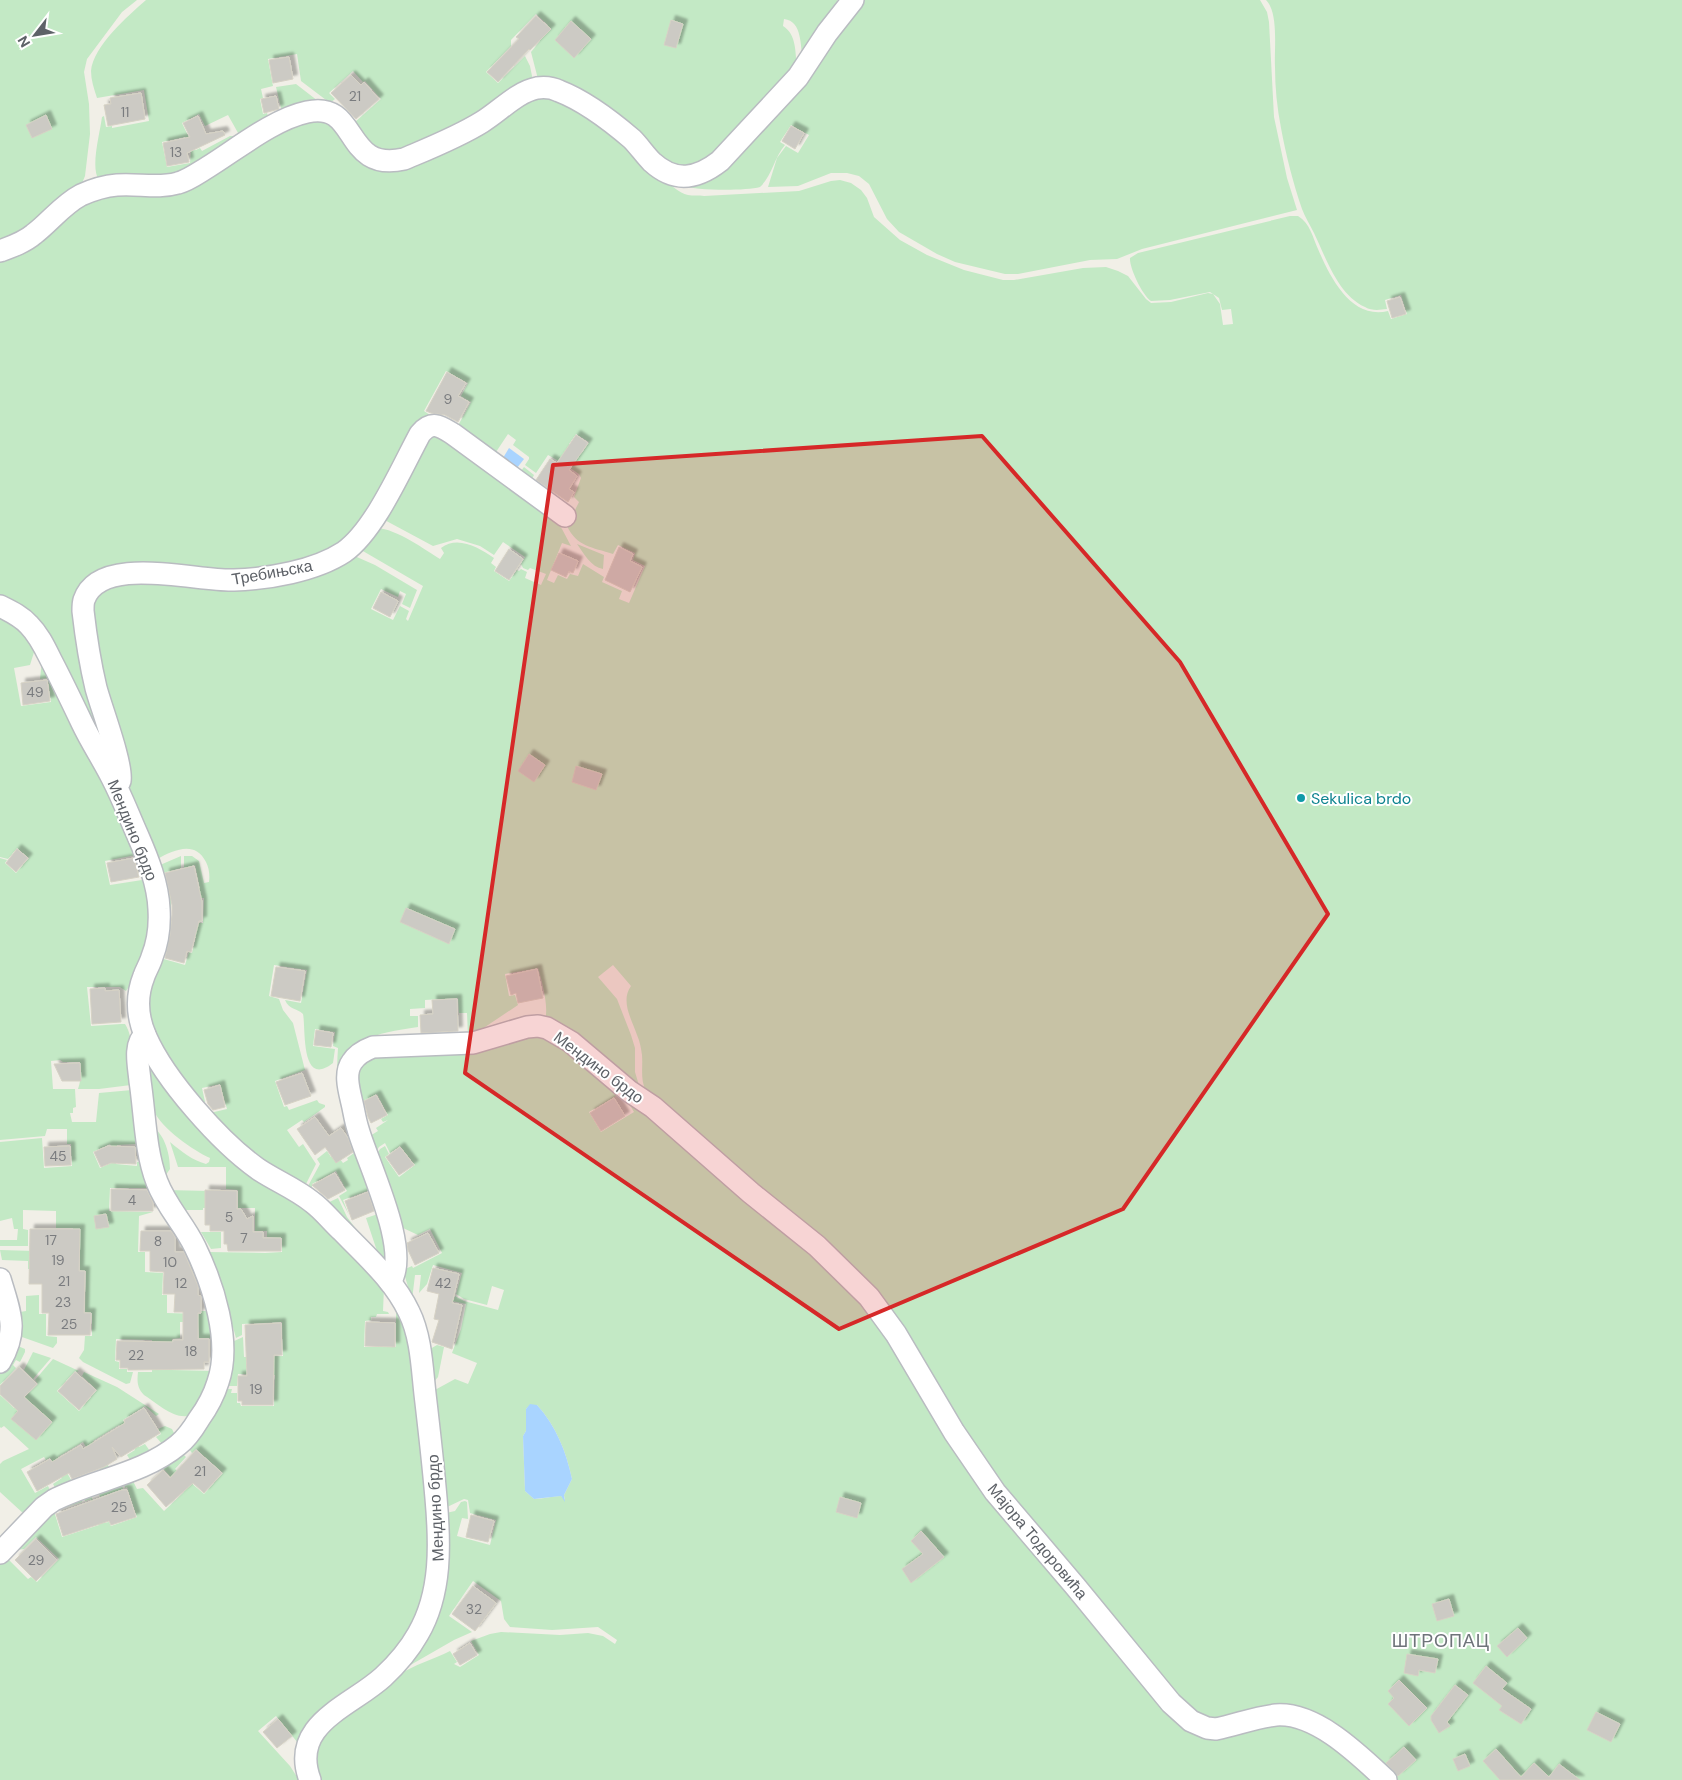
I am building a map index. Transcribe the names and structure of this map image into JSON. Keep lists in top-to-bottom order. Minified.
{"streets":{"street":["Требињска","Мендино брдо","Мајора Тодоровића"]},"crossings":[["Требињска","Мендино брдо"],["Мендино брдо","Мајора Тодоровића"]],"districts":["ШТРОПАЦ"],"places":["Sekulica brdo"],"house_numbers":["21","11","13","9","49","45","4","5","7","17","8","19","10","21","12","42","23","25","18","22","19","21","25","29","32"],"north":"bottom left"}
